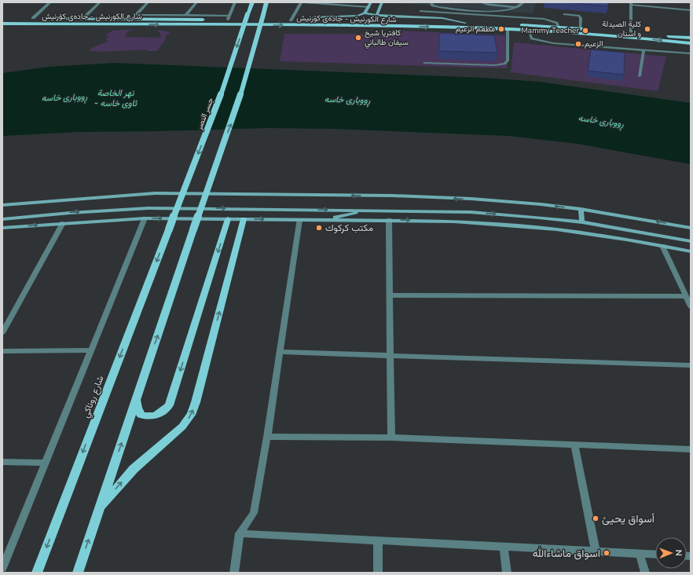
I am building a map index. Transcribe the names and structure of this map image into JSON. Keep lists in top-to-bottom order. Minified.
{"streets":{"main road":["شارع الكورنيش - جادەی کۆرنیش","جسر النصر","شارع روناكي"]},"crossings":[["جسر النصر","شارع روناكي"]],"water":["نهر الخاصة - ئاوی خاسە","ڕووباری خاسە"],"places":["مطعم الزعيم","كلية الصيدلة و اسنان","Mammy Teacher","كافتريا شيخ سيفان طالباني","الزعيم","مكتب كركوك","أسواق يحيئ","اسواق ماشاءالله"],"north":"right"}
